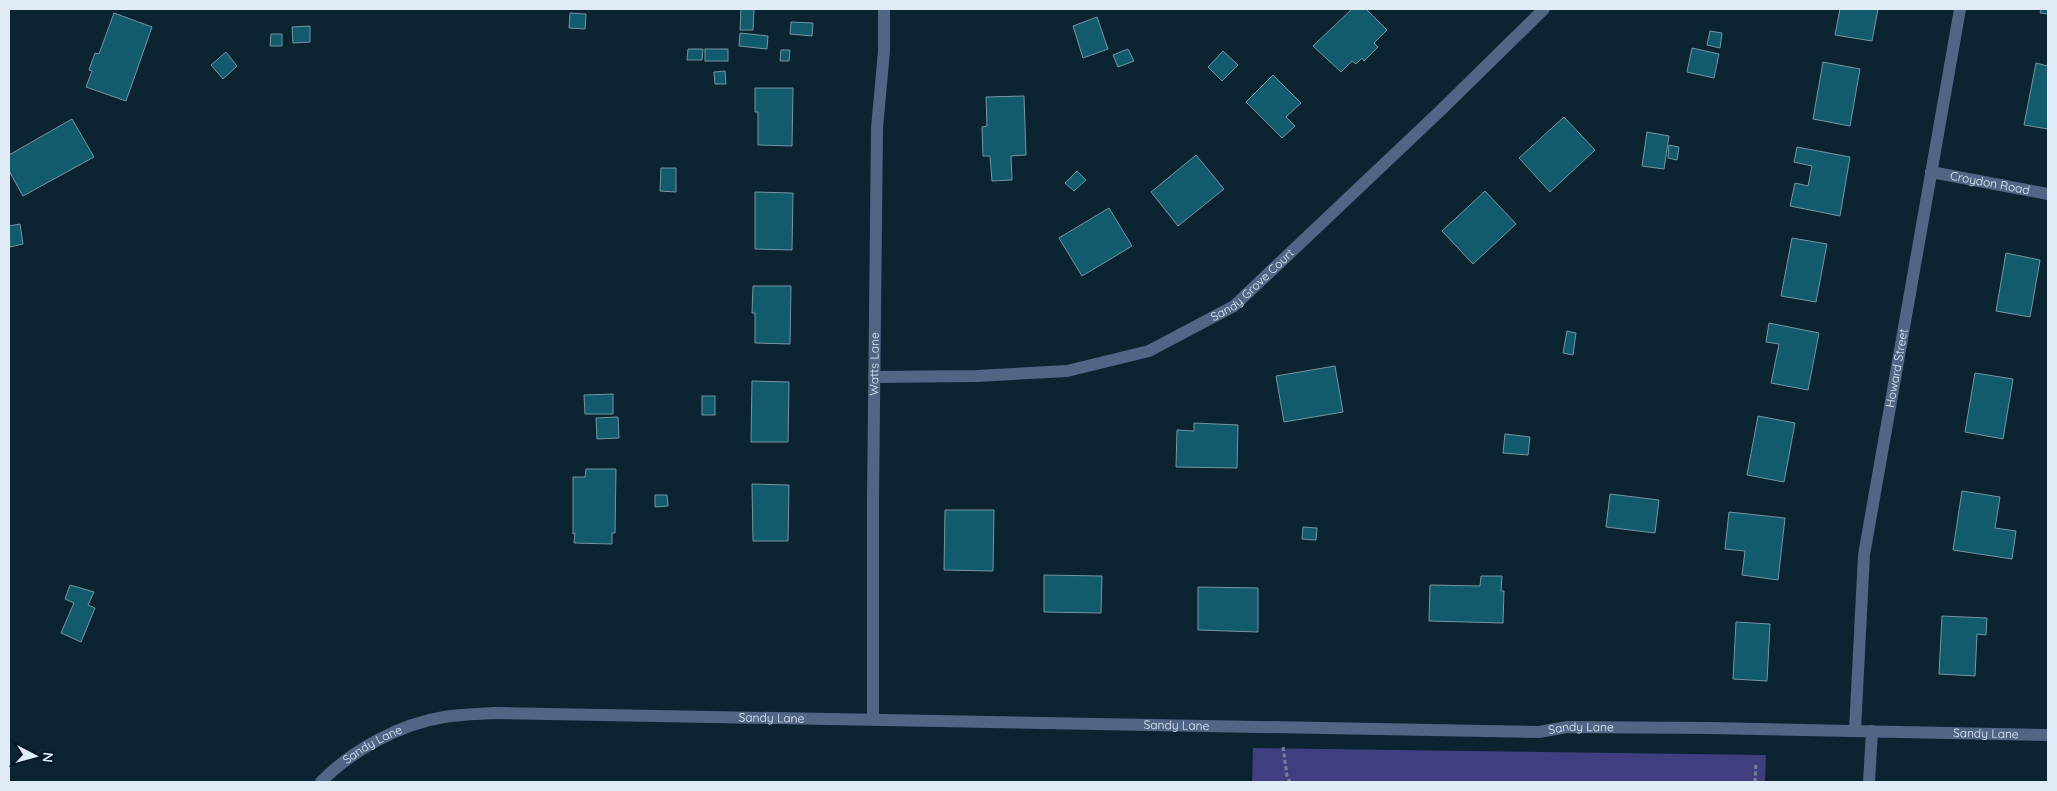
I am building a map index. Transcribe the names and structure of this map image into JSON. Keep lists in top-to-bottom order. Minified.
{"streets":{"street":["Croydon Road","Sandy Grove Court","Watts Lane","Howard Street","Sandy Lane"]},"crossings":[["Croydon Road","Howard Street"],["Sandy Grove Court","Watts Lane"],["Watts Lane","Sandy Lane"],["Howard Street","Sandy Lane"]],"north":"right"}
